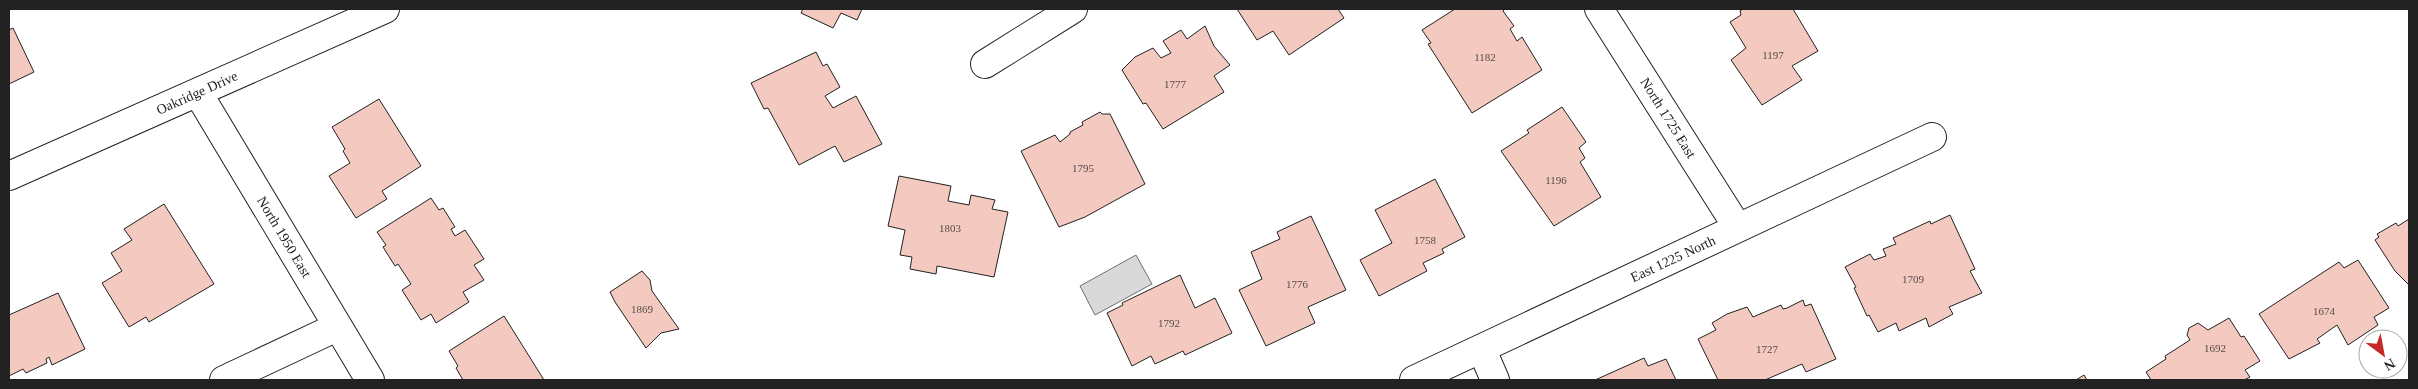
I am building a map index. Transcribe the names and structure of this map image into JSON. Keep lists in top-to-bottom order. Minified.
{"streets":{"street":["Oakridge Drive","North 1725 East","North 1950 East","East 1225 North"]},"crossings":[["Oakridge Drive","North 1950 East"],["North 1725 East","East 1225 North"]],"house_numbers":["1197","1182","1777","1795","1196","1803","1758","1709","1776","1869","1674","1792","1692","1727"],"north":"bottom right"}
